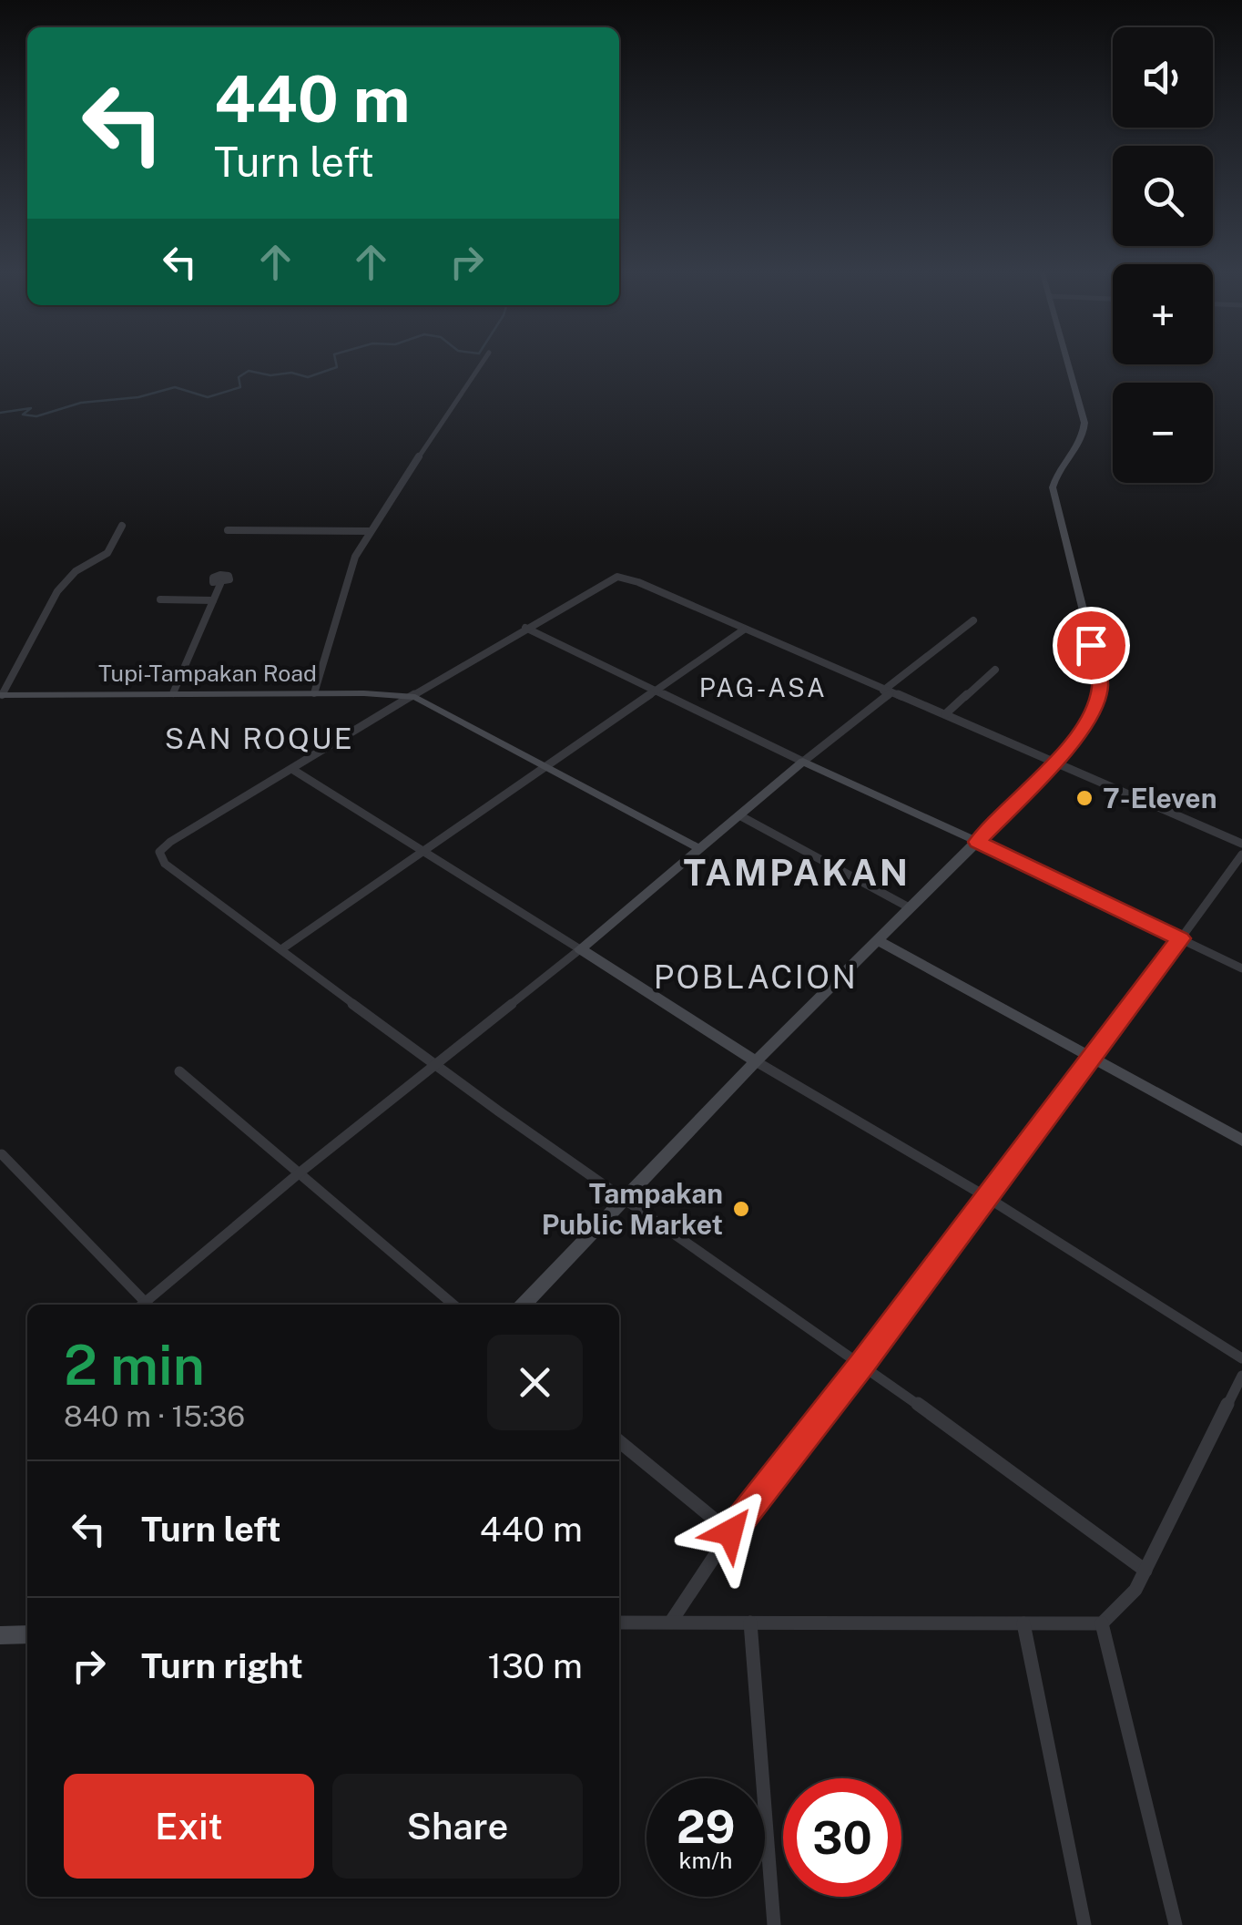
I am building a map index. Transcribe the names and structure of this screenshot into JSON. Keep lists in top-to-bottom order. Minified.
{"streets":{"main road":["Tupi-Tampakan Road"]},"districts":["PAG-ASA","SAN ROQUE","TAMPAKAN","POBLACION"],"places":["7-Eleven","Tampakan Public Market"],"page":{"map_buttons":["+","−"],"turn":["440 m","Turn left"],"heading":["2 min","840 m · 15:36"],"list":[{"name":"Turn left","value":"440 m"},{"name":"Turn right","value":"130 m"}],"buttons":["Exit","Share"],"speed":"29 km/h","limit":"30"}}
